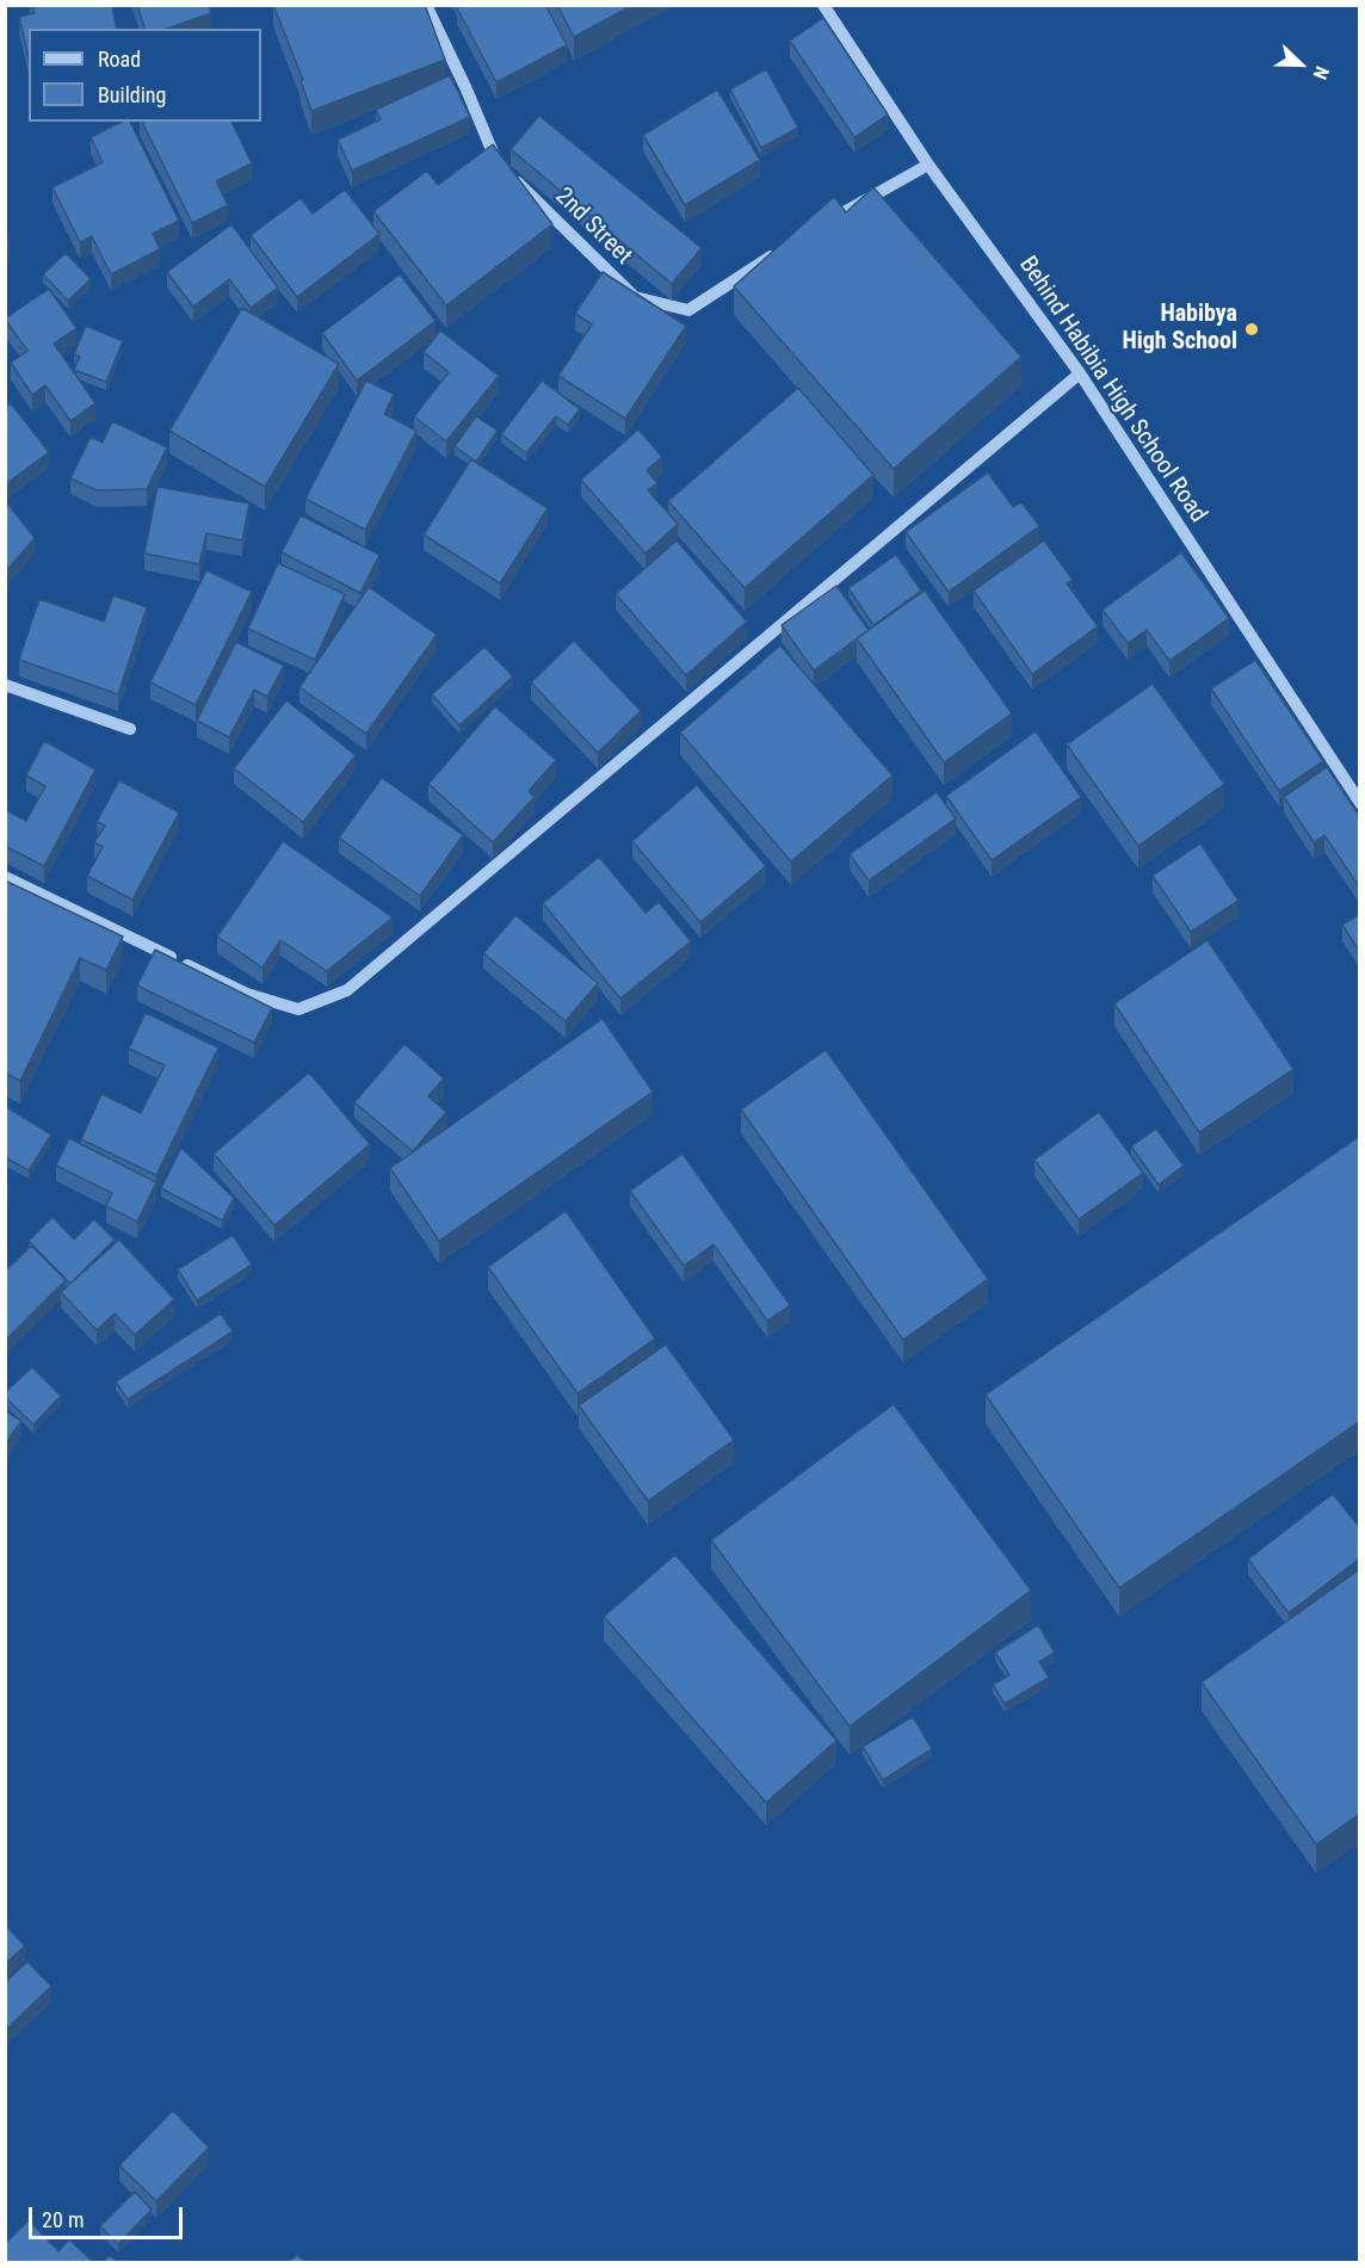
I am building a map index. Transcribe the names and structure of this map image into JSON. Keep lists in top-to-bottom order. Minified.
{"streets":{"street":["2nd Street","Behind Habibia High School Road"]},"places":["Habibya High School"],"legend":["Road","Building"],"scale_bar":"20 m","north":"bottom right"}
